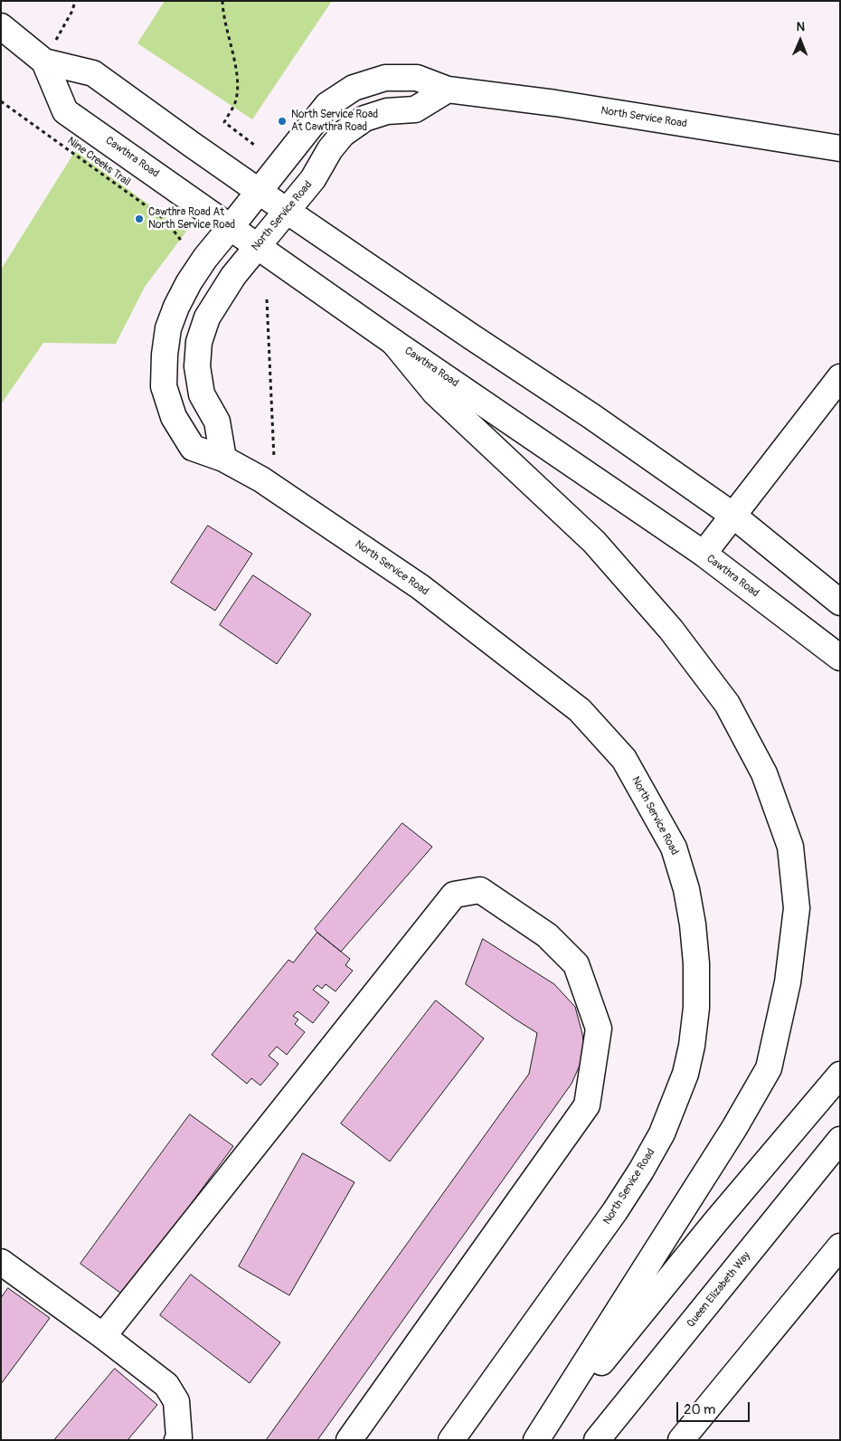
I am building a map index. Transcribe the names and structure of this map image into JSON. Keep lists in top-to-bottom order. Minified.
{"streets":{"main road":["North Service Road","Cawthra Road","Queen Elizabeth Way"],"path":["Nine Creeks Trail"]},"crossings":[["North Service Road","Cawthra Road"]],"places":["North Service Road At Cawthra Road","Cawthra Road At North Service Road"],"scale_bar":"20 m","north":"top"}
